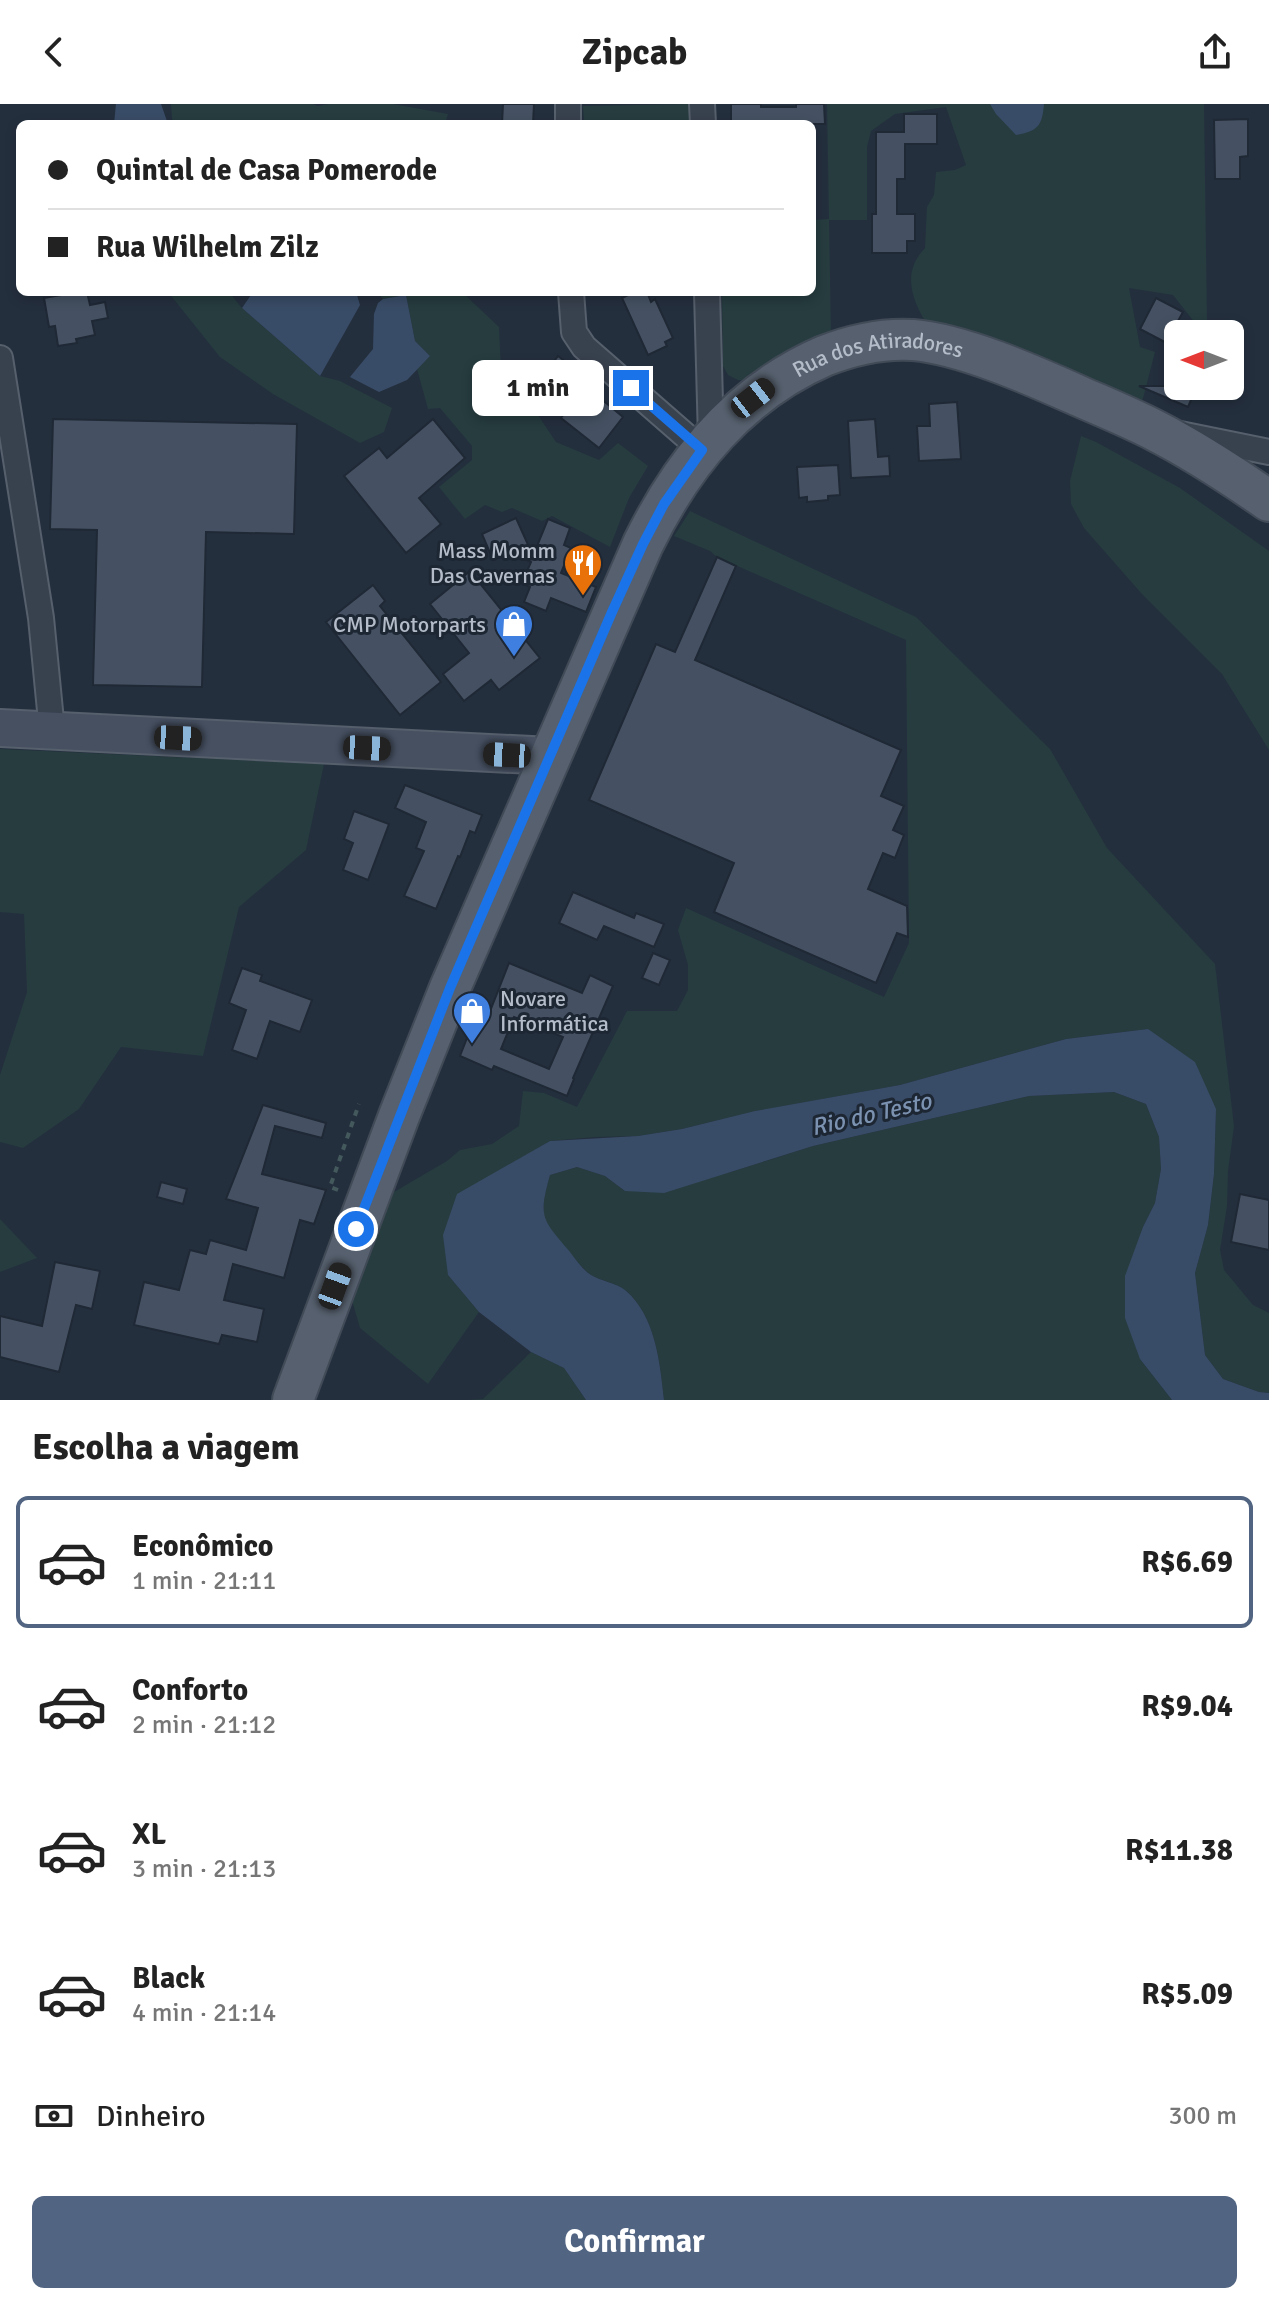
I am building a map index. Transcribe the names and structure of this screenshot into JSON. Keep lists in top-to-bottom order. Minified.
{"streets":{"main road":["Rua dos Atiradores"]},"water":["Rio do Testo"],"places":{"restaurant":["Mass Momm Das Cavernas"],"shop":["CMP Motorparts","Novare Informática"]},"north":"left","page":{"header":"Zipcab","banner":["Quintal de Casa Pomerode","Rua Wilhelm Zilz"],"bubble":"1 min","heading":"Escolha a viagem","list":[{"name":"Econômico","note":"1 min · 21:11","value":"R$6.69"},{"name":"Conforto","note":"2 min · 21:12","value":"R$9.04"},{"name":"XL","note":"3 min · 21:13","value":"R$11.38"},{"name":"Black","note":"4 min · 21:14","value":"R$5.09"}],"pay":["Dinheiro","300 m"],"buttons":"Confirmar"}}
